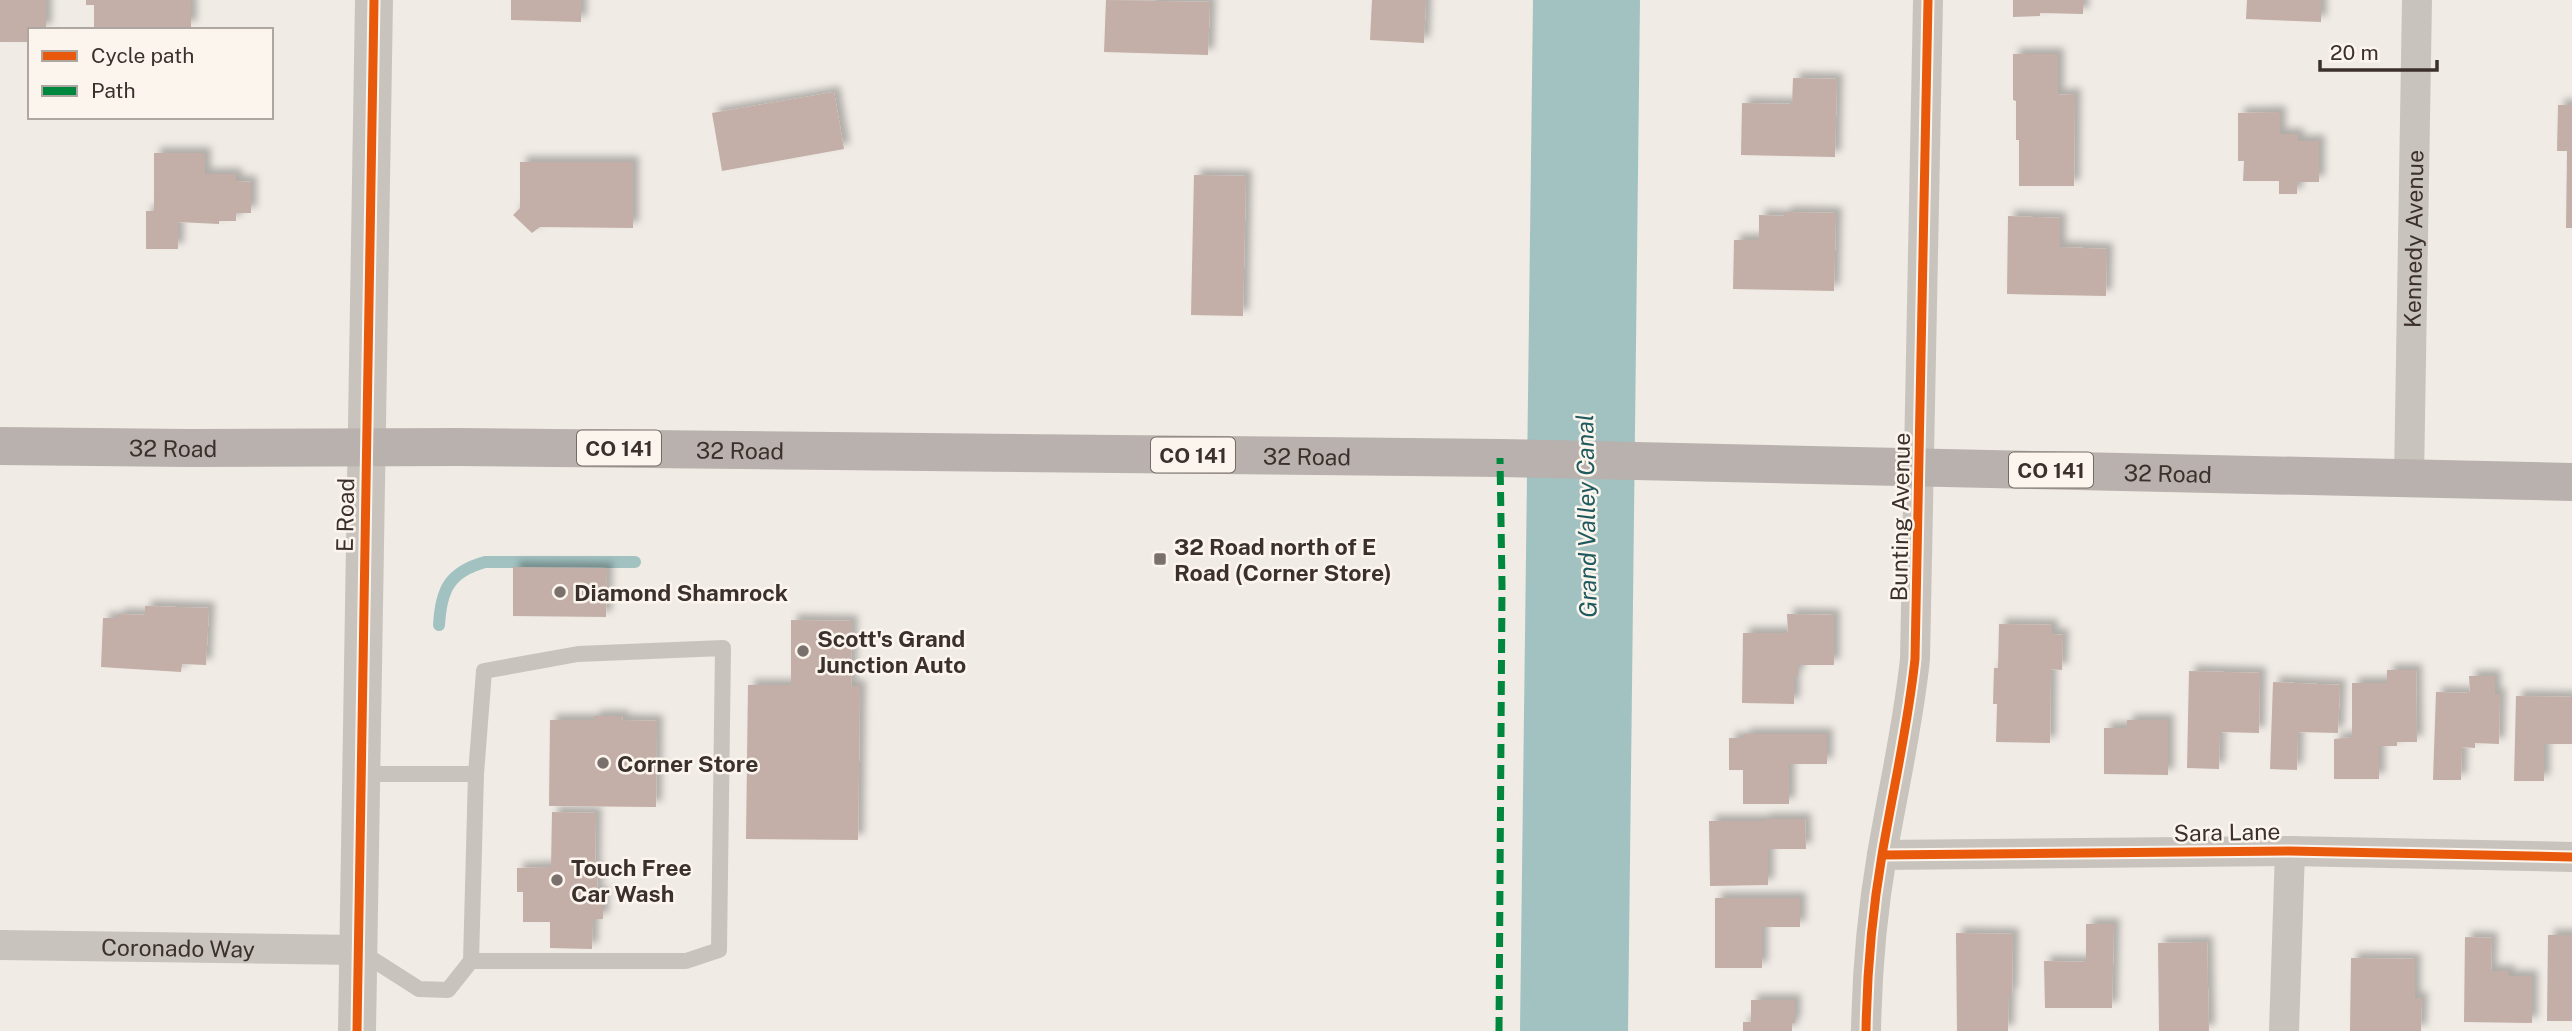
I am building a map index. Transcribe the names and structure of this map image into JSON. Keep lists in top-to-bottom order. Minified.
{"streets":{"main road":["32 Road","CO 141"],"street":["Kennedy Avenue","E Road","Bunting Avenue","Sara Lane","Coronado Way"]},"crossings":[["Kennedy Avenue","32 Road"],["32 Road","E Road"],["32 Road","Bunting Avenue"],["E Road","Coronado Way"],["Bunting Avenue","Sara Lane"]],"water":["Grand Valley Canal"],"places":{"transit":["32 Road north of E Road (Corner Store)"],"other":["Diamond Shamrock","Scott's Grand Junction Auto","Corner Store","Touch Free Car Wash"]},"legend":["Cycle path","Path"],"scale_bar":"20 m"}
